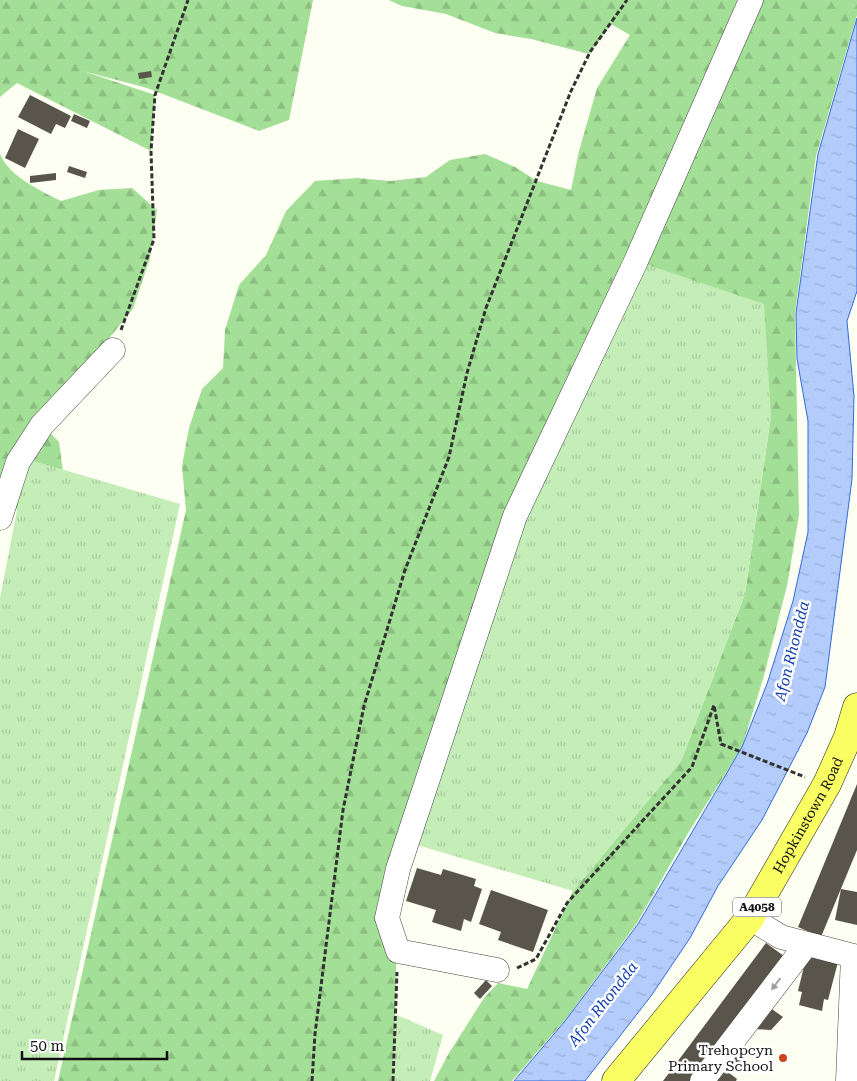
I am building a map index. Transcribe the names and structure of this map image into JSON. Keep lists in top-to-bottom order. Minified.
{"streets":{"main road":["Hopkinstown Road","A4058"]},"water":["Afon Rhondda"],"places":["Trehopcyn Primary School"],"scale_bar":"50 m"}
